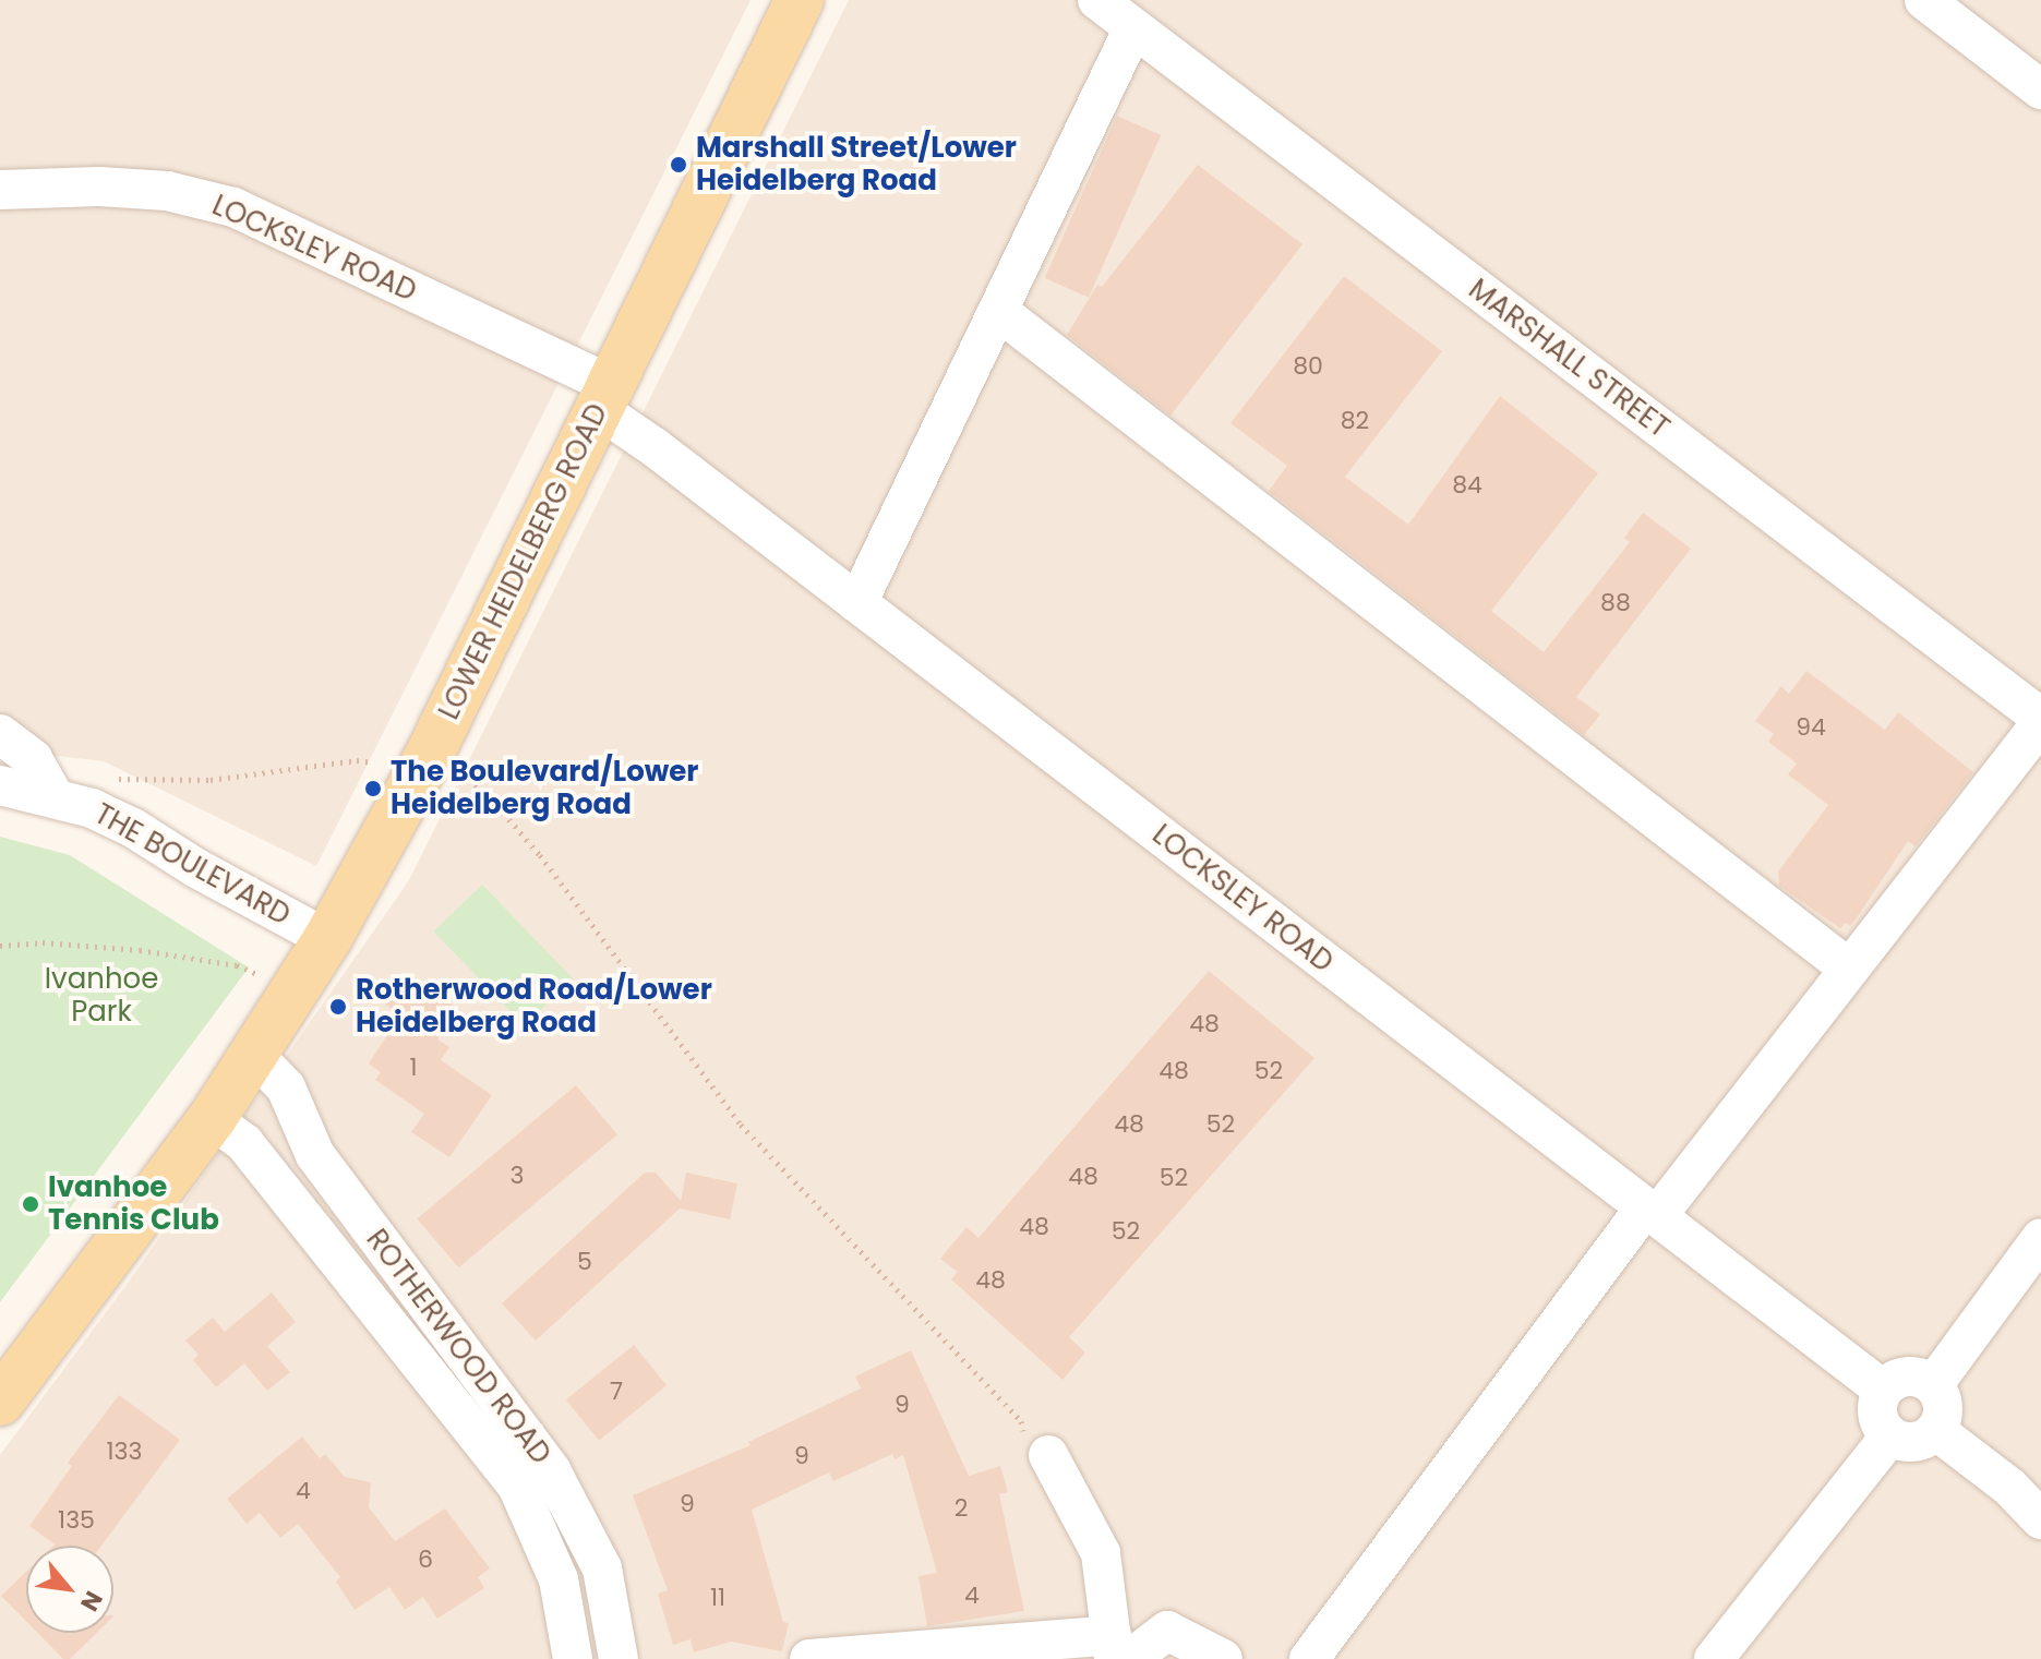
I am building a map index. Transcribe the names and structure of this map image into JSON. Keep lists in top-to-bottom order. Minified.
{"streets":{"main road":["LOWER HEIDELBERG ROAD"],"street":["LOCKSLEY ROAD","MARSHALL STREET","THE BOULEVARD","ROTHERWOOD ROAD"]},"crossings":[["LOCKSLEY ROAD","LOWER HEIDELBERG ROAD"],["LOWER HEIDELBERG ROAD","THE BOULEVARD"],["LOWER HEIDELBERG ROAD","ROTHERWOOD ROAD"]],"parks":["Ivanhoe Park"],"places":["Marshall Street/Lower Heidelberg Road","The Boulevard/Lower Heidelberg Road","Rotherwood Road/Lower Heidelberg Road","Ivanhoe Tennis Club"],"house_numbers":["80","82","84","88","94","48","1","48","52","48","52","3","48","52","48","52","5","48","7","9","133","9","4","9","2","135","6","4","11"],"north":"bottom right"}
